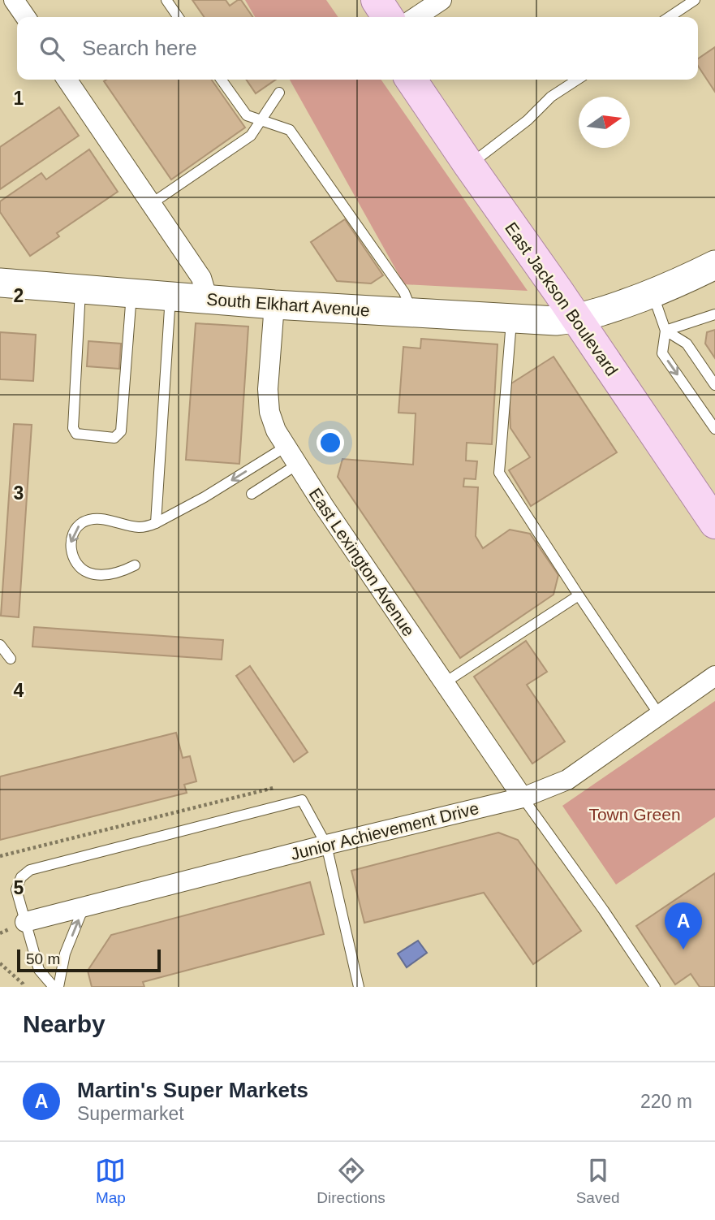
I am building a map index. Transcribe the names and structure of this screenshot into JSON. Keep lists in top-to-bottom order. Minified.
{"streets":{"main road":["East Jackson Boulevard","South Elkhart Avenue"],"street":["East Lexington Avenue","Junior Achievement Drive"]},"crossings":[["East Jackson Boulevard","South Elkhart Avenue"],["South Elkhart Avenue","East Lexington Avenue"],["East Lexington Avenue","Junior Achievement Drive"]],"parks":["Town Green"],"scale_bar":"50 m","north":"right","page":{"search":"Search here","pins":"A","scale":"50 m","heading":"Nearby","list":[{"mark":"A","name":"Martin's Super Markets","note":"Supermarket","value":"220 m"}],"nav":["Map","Directions","Saved"]},"grid":{"rows":["1","2","3","4","5"]}}
